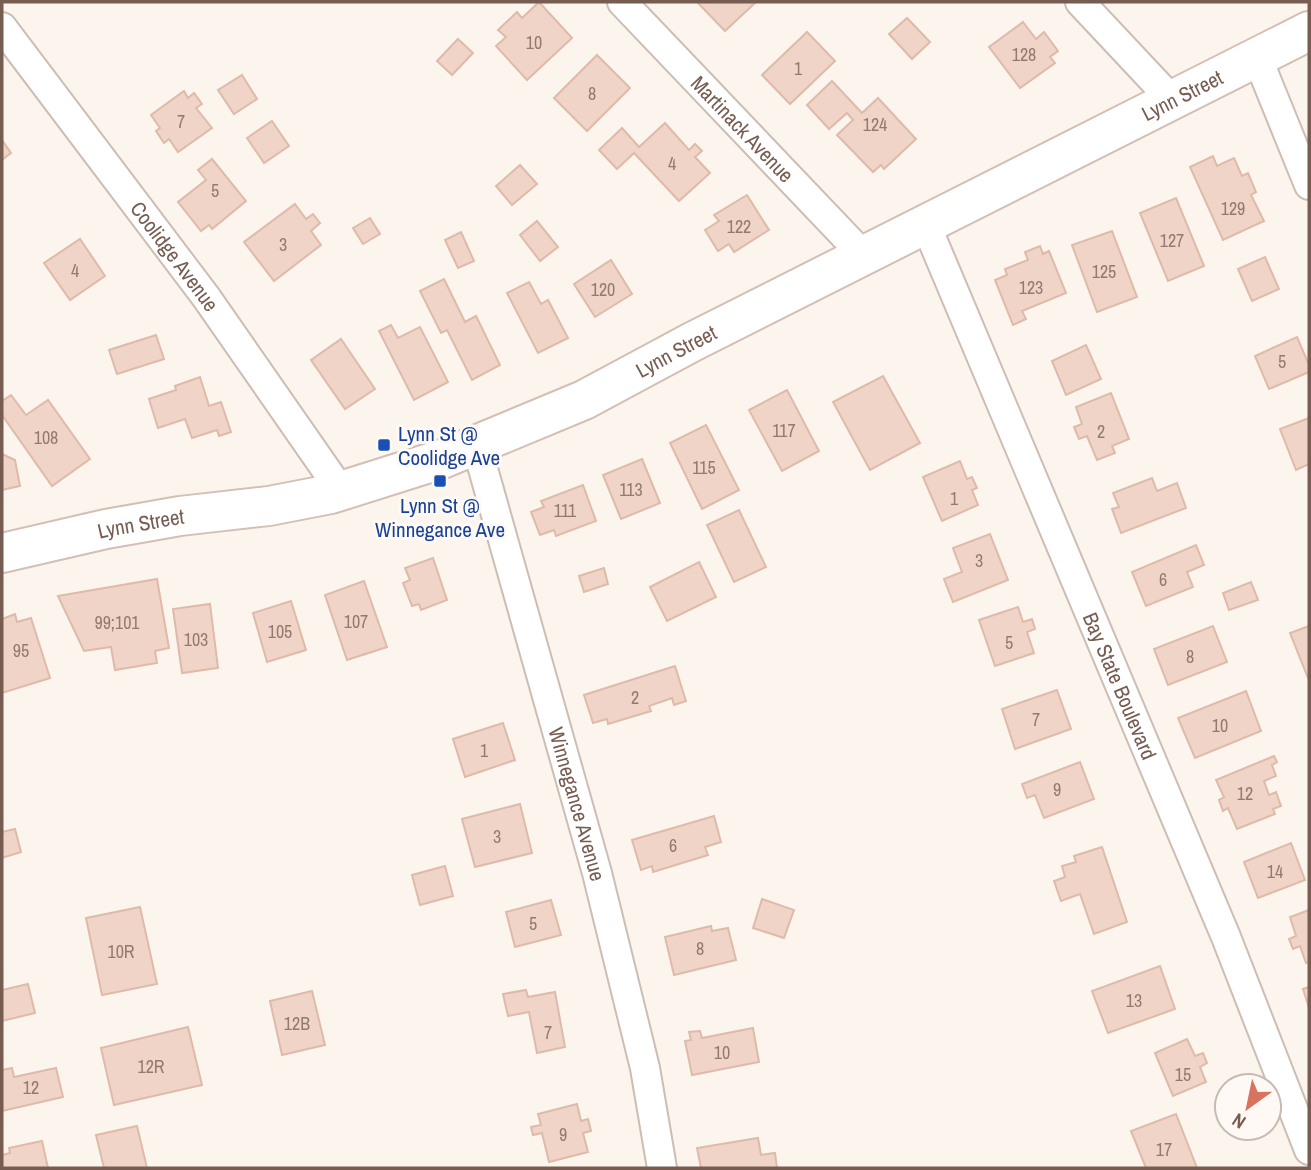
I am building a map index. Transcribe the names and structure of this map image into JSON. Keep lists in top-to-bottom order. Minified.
{"streets":{"main road":["Lynn Street"],"street":["Martinack Avenue","Coolidge Avenue","Bay State Boulevard","Winnegance Avenue"]},"crossings":[["Lynn Street","Martinack Avenue"],["Lynn Street","Coolidge Avenue"],["Lynn Street","Bay State Boulevard"],["Lynn Street","Winnegance Avenue"]],"places":{"transit":["Lynn St @ Coolidge Ave","Lynn St @ Winnegance Ave"]},"house_numbers":["10","128","1","8","7","124","4","5","129","122","127","3","4","125","123","120","5","117","2","108","115","113","1","111","3","6","107","99;101","105","103","5","95","8","2","7","10","1","9","12","3","6","14","5","8","10R","13","12B","7","10","12R","15","12","9","17"],"north":"bottom left"}
